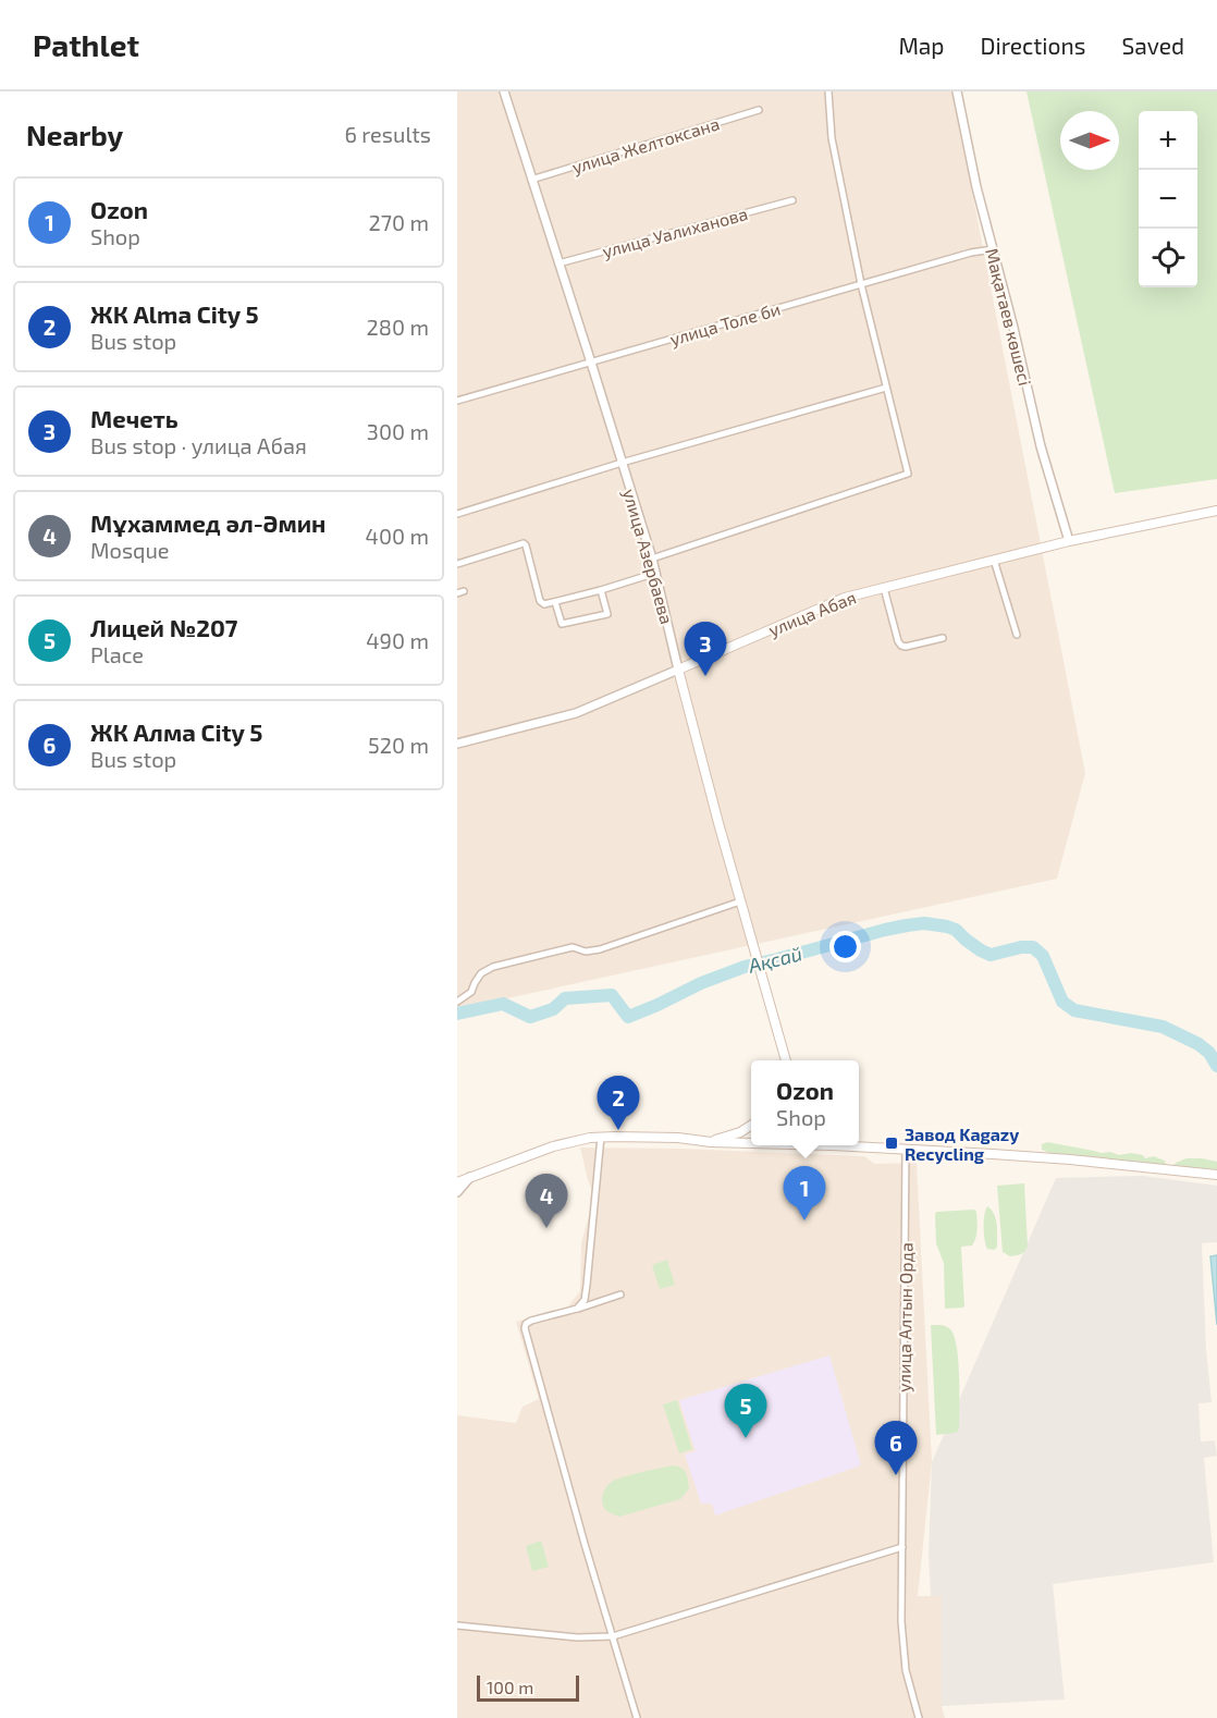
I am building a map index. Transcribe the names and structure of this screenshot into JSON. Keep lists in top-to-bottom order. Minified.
{"streets":{"main road":["улица Азербаева","улица Абая"],"street":["улица Желтоксана","улица Уалиханова","Мақатаев көшесі","улица Толе би","улица Алтын Орда"]},"crossings":[["улица Желтоксана","улица Азербаева"],["улица Уалиханова","улица Азербаева"],["Мақатаев көшесі","улица Толе би"],["Мақатаев көшесі","улица Абая"],["улица Толе би","улица Азербаева"],["улица Азербаева","улица Абая"]],"water":["Ақсай"],"places":{"transit":["Завод Kagazy Recycling"]},"scale_bar":"100 m","north":"right","page":{"header":"Pathlet","nav":["Map","Directions","Saved"],"heading":["Nearby","6 results"],"map_buttons":["+","−"],"list":[{"mark":"1","name":"Ozon","note":"Shop","value":"270 m"},{"mark":"2","name":"ЖК Alma City 5","note":"Bus stop","value":"280 m"},{"mark":"3","name":"Мечеть","note":"Bus stop · улица Абая","value":"300 m"},{"mark":"4","name":"Мұхаммед әл-Әмин","note":"Mosque","value":"400 m"},{"mark":"5","name":"Лицей №207","note":"Place","value":"490 m"},{"mark":"6","name":"ЖК Алма City 5","note":"Bus stop","value":"520 m"}],"pins":["3","2","1","4","5","6"],"popup":["Ozon","Shop"],"scale":"100 m"}}
